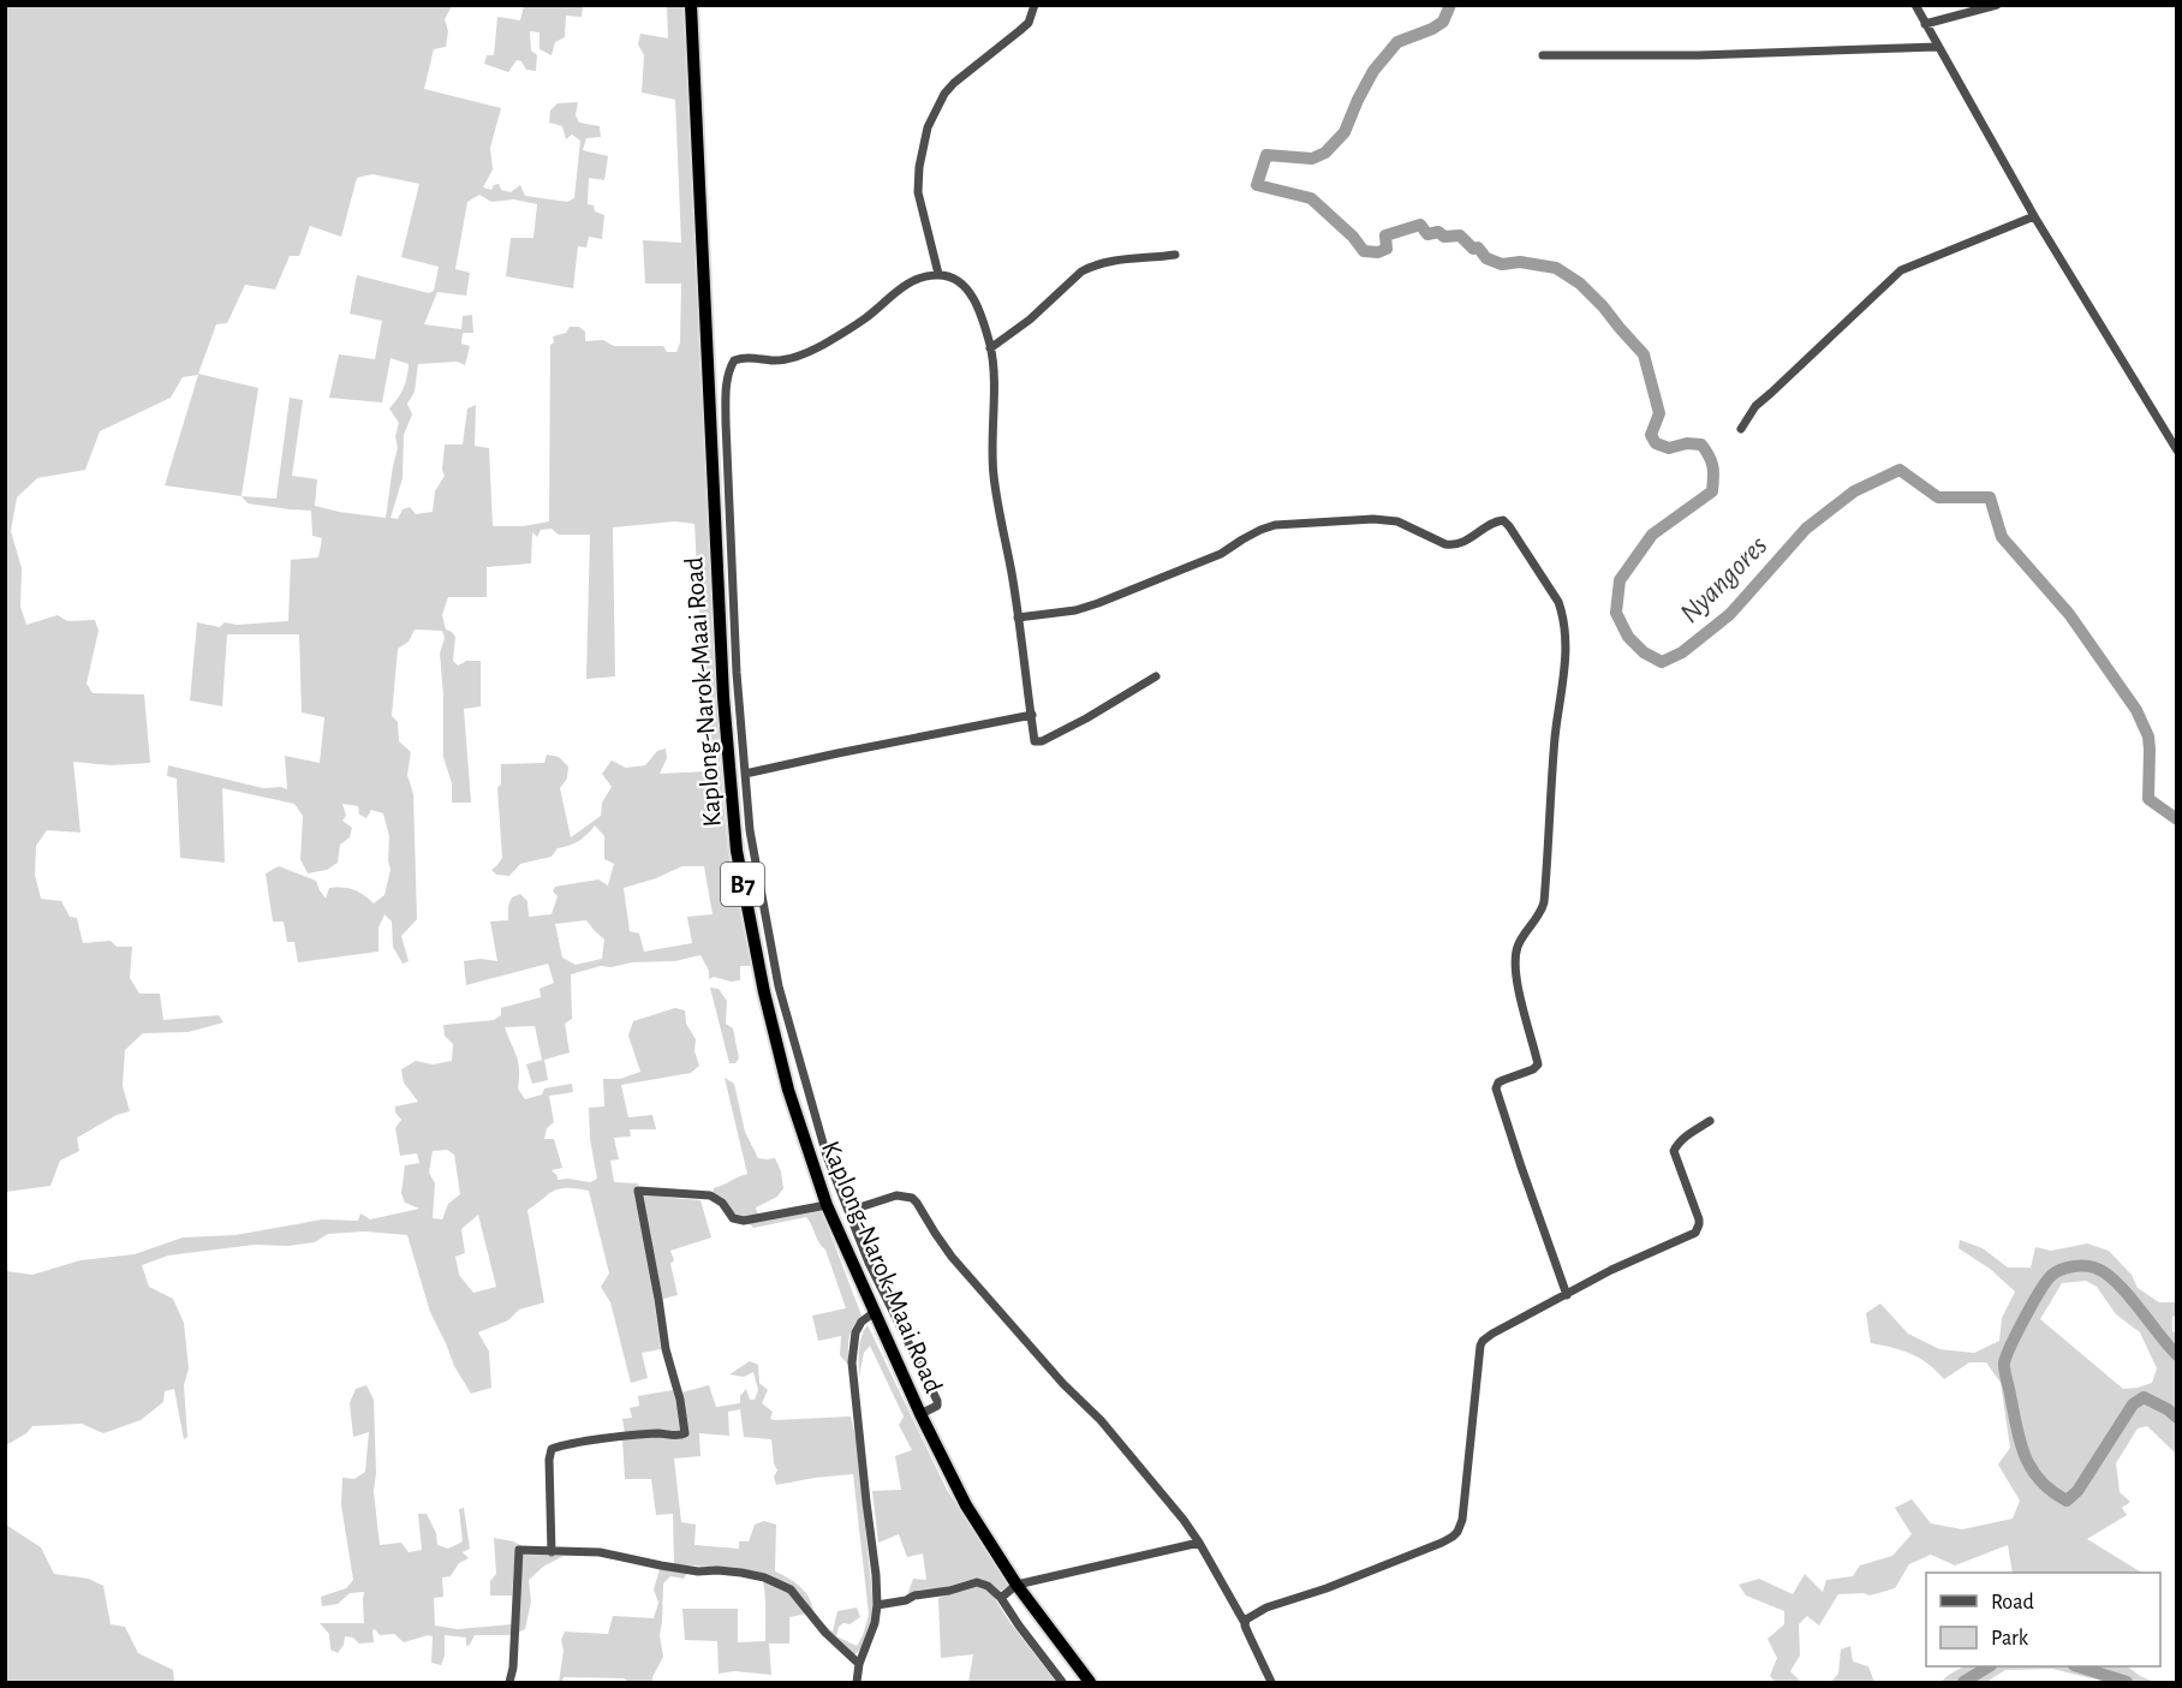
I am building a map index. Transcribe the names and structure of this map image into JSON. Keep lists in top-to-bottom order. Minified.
{"streets":{"highway":["Kaplong-Narok-Maai Road","B7"]},"water":["Nyangores"],"legend":["Road","Park"]}
